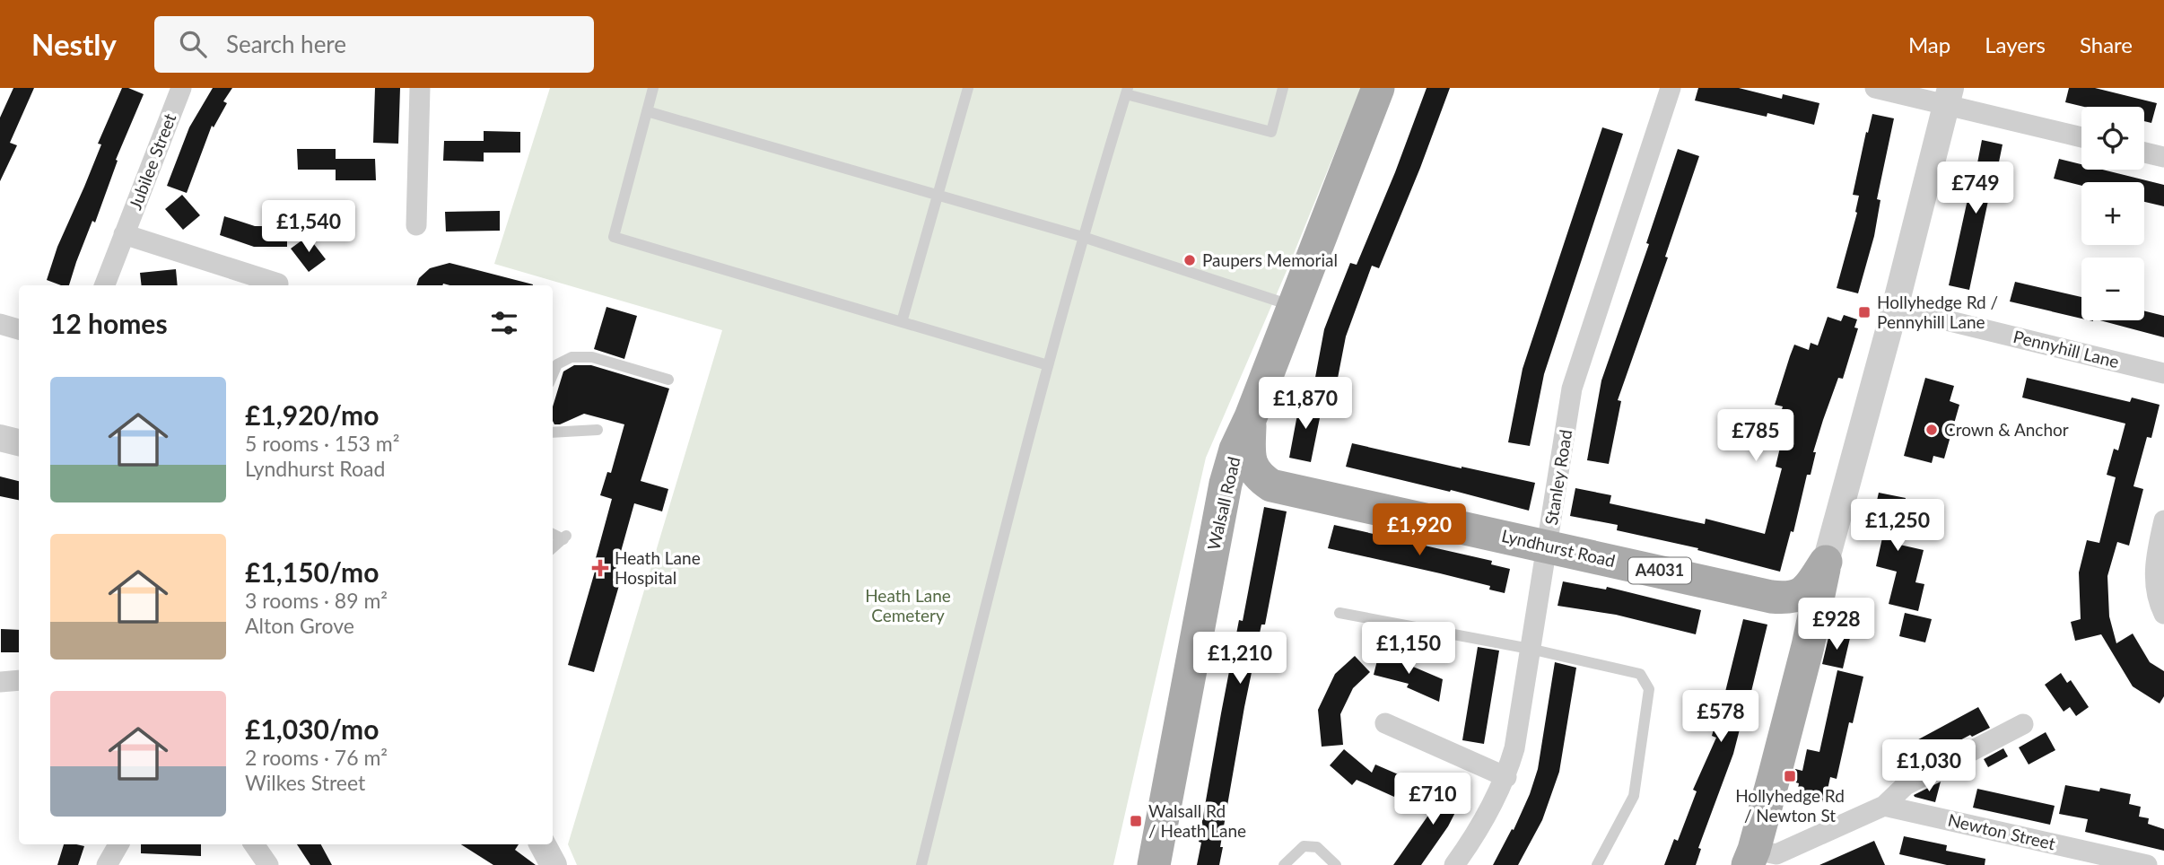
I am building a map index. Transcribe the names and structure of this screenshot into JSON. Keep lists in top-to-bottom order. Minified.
{"streets":{"main road":["Walsall Road","Lyndhurst Road","A4031"],"street":["Jubilee Street","Pennyhill Lane","Stanley Road","Newton Street"]},"crossings":[["Stanley Road","Lyndhurst Road"]],"parks":["Heath Lane Cemetery"],"places":{"other":["Paupers Memorial","Crown & Anchor"],"transit":["Hollyhedge Rd / Pennyhill Lane","Hollyhedge Rd / Newton St","Walsall Rd / Heath Lane"],"health":["Heath Lane Hospital"]},"page":{"header":"Nestly","search":"Search here","nav":["Map","Layers","Share"],"map_buttons":["+","−"],"price":["£749","£1,540","£1,870","£785","£1,250","£1,920","£928","£1,150","£1,210","£578","£1,030","£710"],"heading":"12 homes","list":[{"name":"£1,920/mo","note":"5 rooms · 153 m² · Lyndhurst Road"},{"name":"£1,150/mo","note":"3 rooms · 89 m² · Alton Grove"},{"name":"£1,030/mo","note":"2 rooms · 76 m² · Wilkes Street"}]}}
